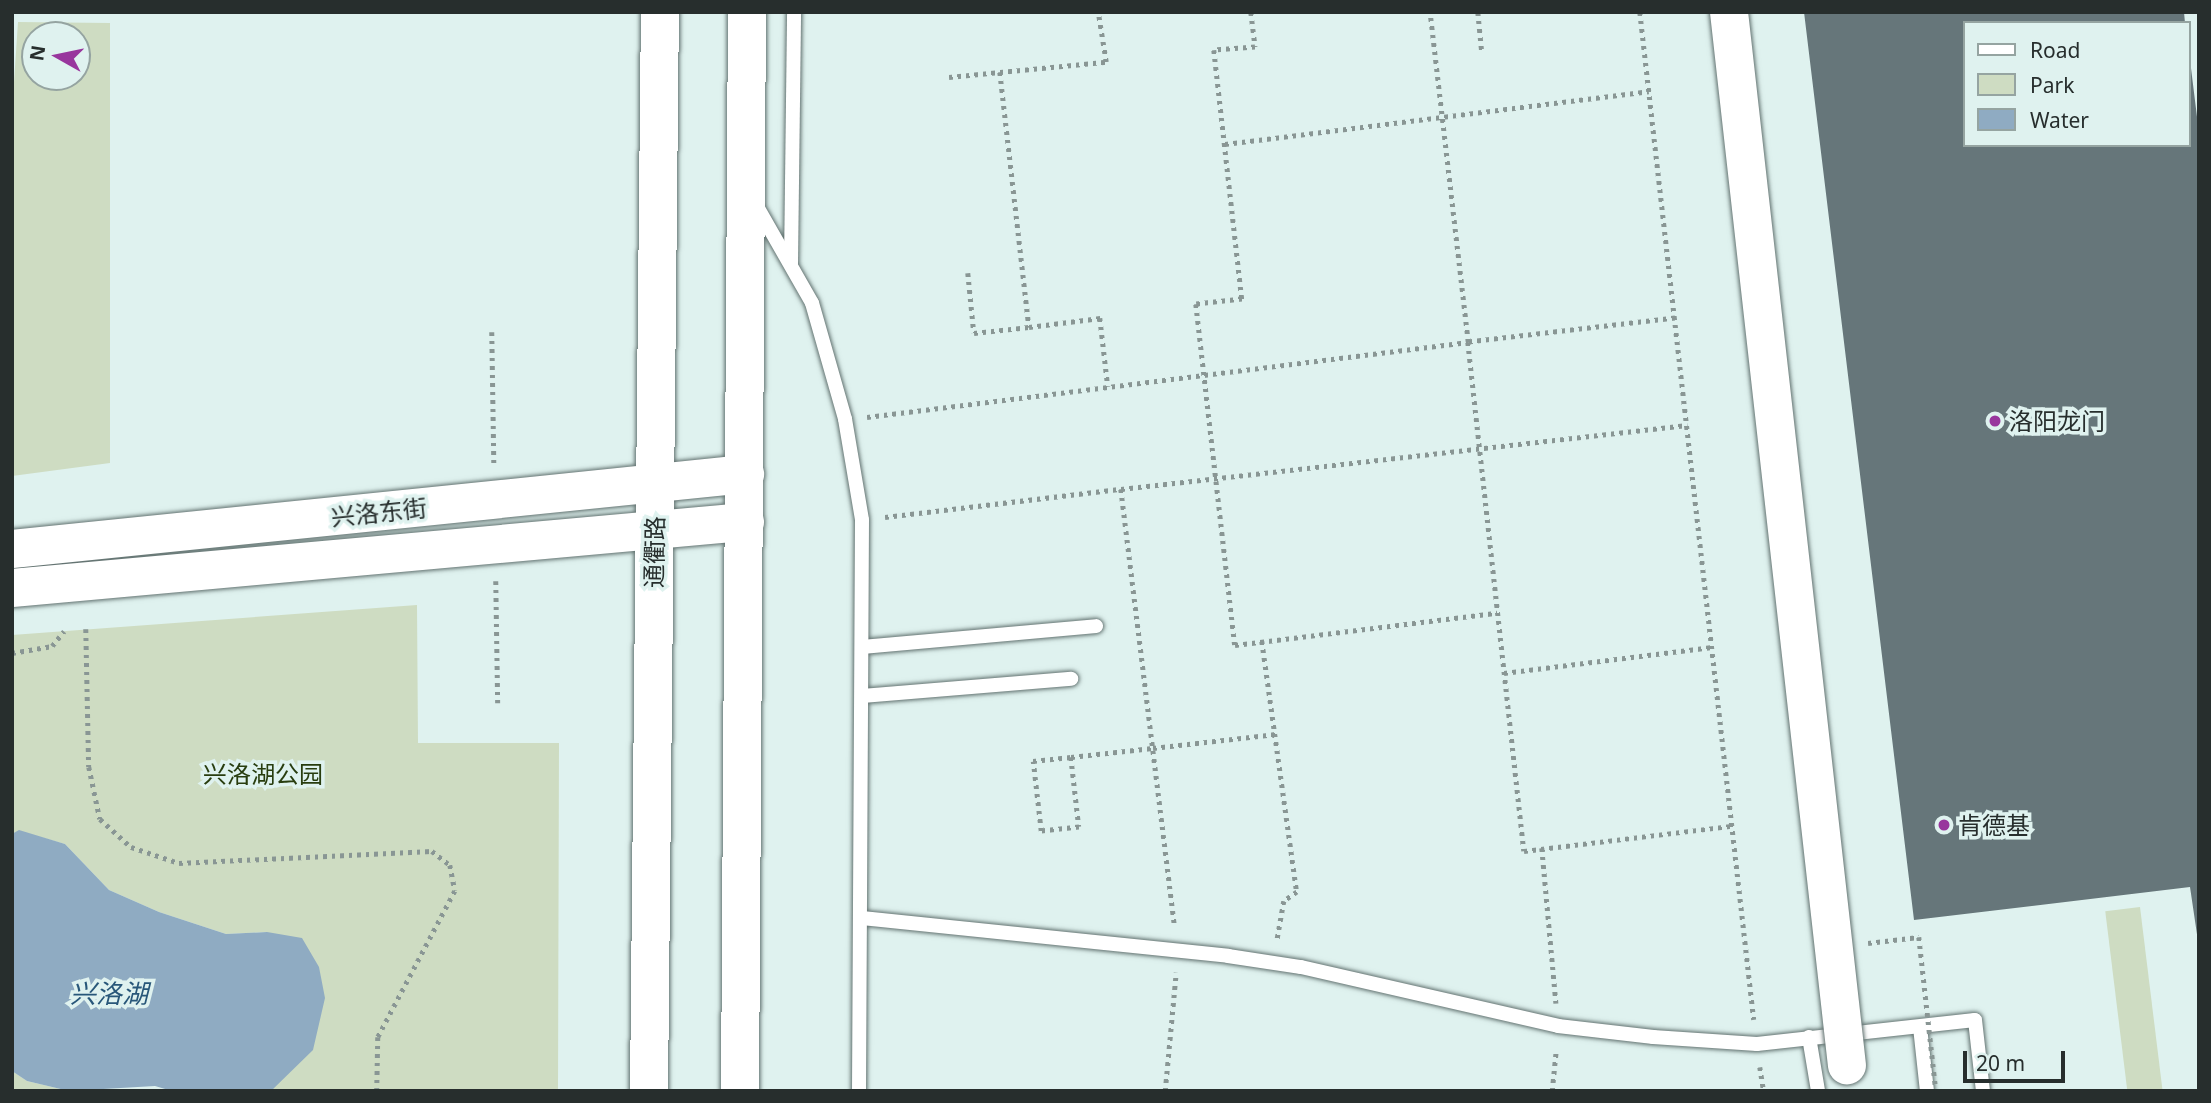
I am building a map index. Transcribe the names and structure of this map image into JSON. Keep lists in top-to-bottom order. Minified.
{"streets":{"street":["兴洛东街","通衢路"]},"crossings":[["兴洛东街","通衢路"]],"water":["兴洛湖"],"parks":["兴洛湖公园"],"places":["洛阳龙门","肯德基"],"legend":["Road","Park","Water"],"scale_bar":"20 m","north":"left"}
